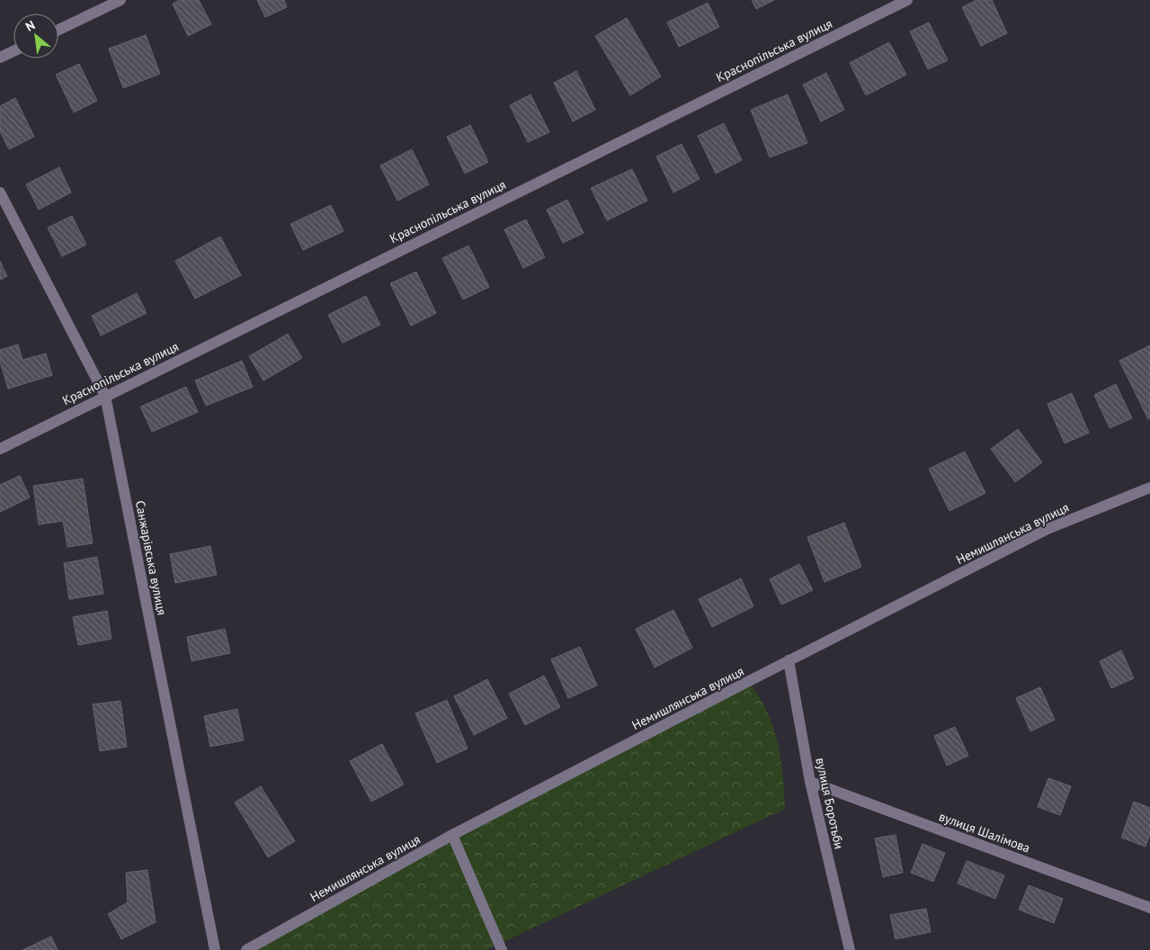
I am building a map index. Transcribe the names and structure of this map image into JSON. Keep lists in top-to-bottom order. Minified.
{"streets":{"street":["Краснопільська вулиця","Немишлянська вулиця","Санжарівська вулиця","вулиця Боротьби","вулиця Шалімова"]},"crossings":[["Краснопільська вулиця","Санжарівська вулиця"],["Немишлянська вулиця","вулиця Боротьби"],["вулиця Боротьби","вулиця Шалімова"]],"north":"top left"}
